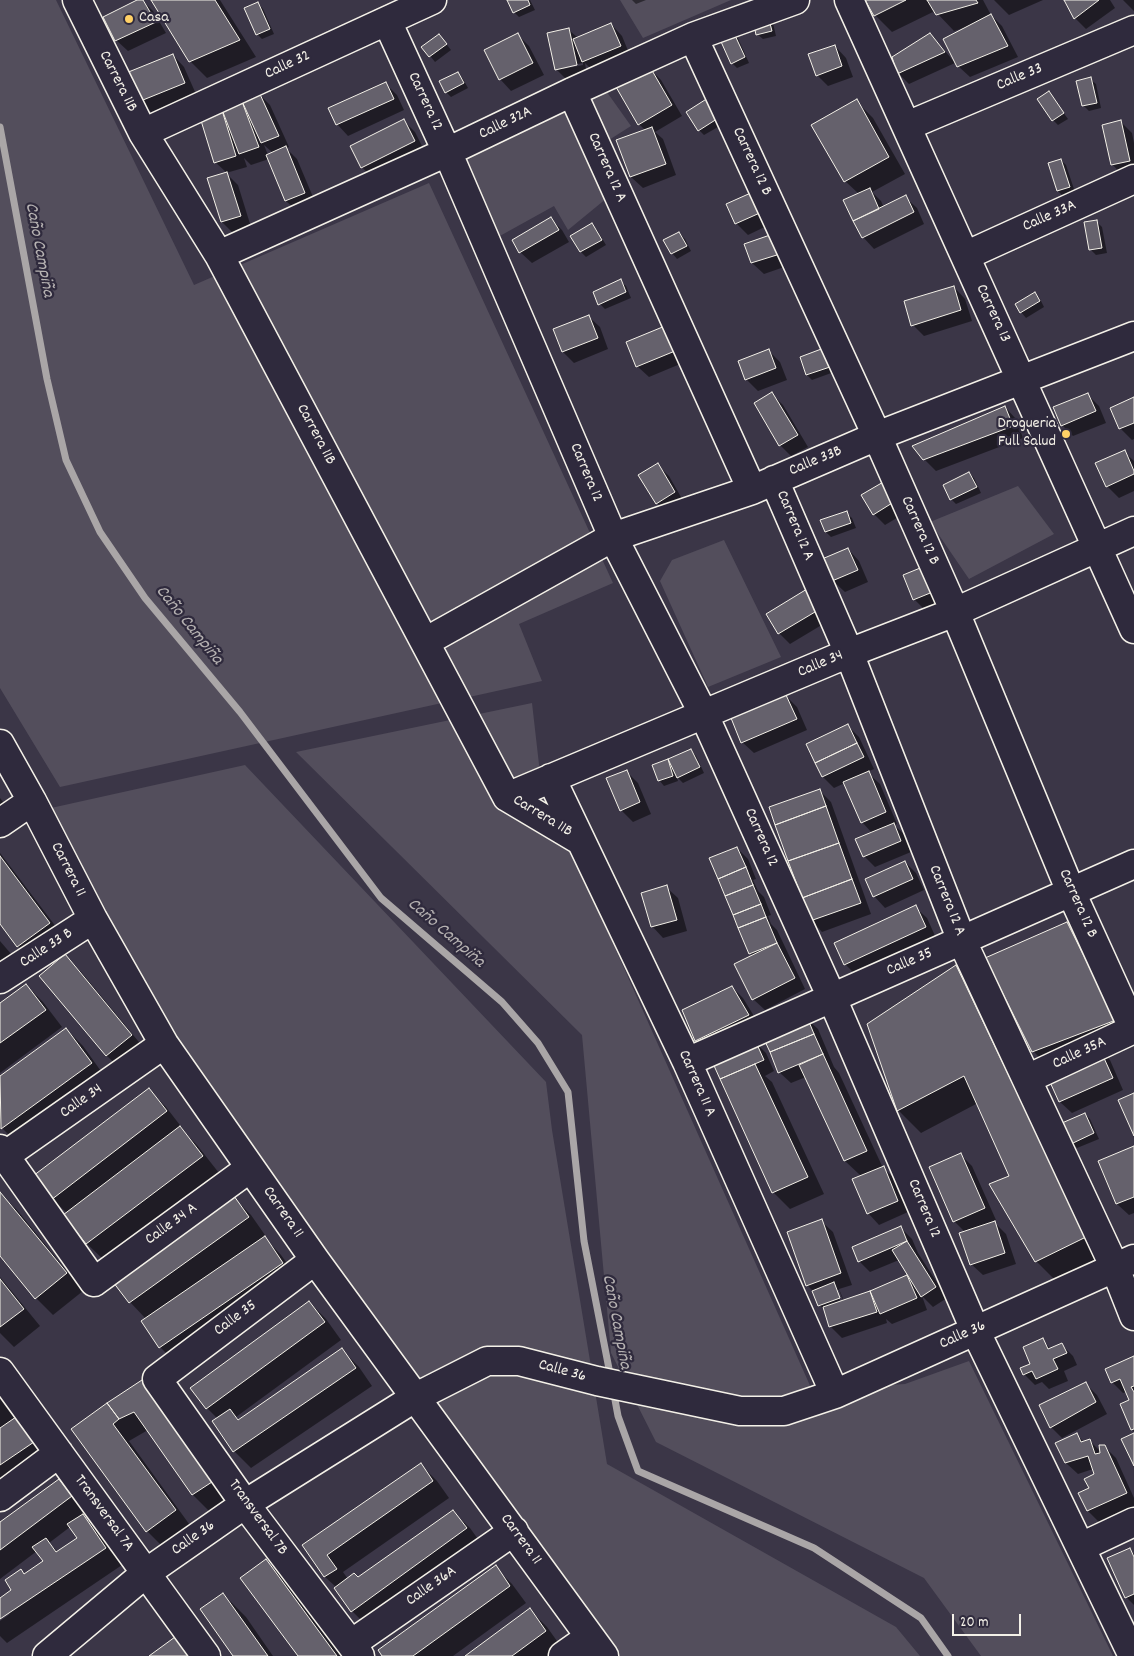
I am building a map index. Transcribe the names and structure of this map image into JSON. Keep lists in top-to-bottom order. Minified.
{"streets":{"street":["Calle 32","Calle 33","Carrera 11B","Carrera 12","Calle 32A","Carrera 12 B","Carrera 12 A","Calle 33A","Carrera 13","Calle 33B","Calle 34","Carrera 11","Calle 33 B","Calle 35","Calle 35A","Carrera 11 A","Calle 34 A","Calle 36","Transversal 7A","Transversal 7B","Calle 36A"]},"crossings":[["Calle 32","Carrera 11B"],["Calle 32","Carrera 12"],["Calle 33","Carrera 13"],["Carrera 11B","Calle 32A"],["Carrera 11B","Calle 33B"],["Carrera 11B","Calle 34"],["Carrera 11B","Carrera 11 A"],["Carrera 12","Calle 32A"],["Carrera 12","Calle 33B"],["Carrera 12","Calle 34"],["Carrera 12","Calle 35"],["Carrera 12","Calle 36"],["Calle 32A","Carrera 12 B"],["Calle 32A","Carrera 12 A"],["Carrera 12 B","Calle 33B"],["Carrera 12 B","Calle 34"],["Carrera 12 B","Calle 35"],["Carrera 12 B","Calle 35A"],["Carrera 12 A","Calle 33B"],["Carrera 12 A","Calle 34"],["Carrera 12 A","Calle 35"],["Carrera 12 A","Calle 35A"],["Carrera 12 A","Calle 36"],["Calle 33A","Carrera 13"],["Carrera 13","Calle 33B"],["Carrera 13","Calle 34"],["Calle 34","Carrera 11"],["Calle 34","Carrera 11 A"],["Calle 34","Calle 34 A"],["Carrera 11","Calle 33 B"],["Carrera 11","Calle 35"],["Carrera 11","Calle 34 A"],["Carrera 11","Calle 36"],["Carrera 11","Calle 36A"],["Calle 35","Carrera 11 A"],["Calle 35","Transversal 7B"],["Carrera 11 A","Calle 36"],["Calle 36","Transversal 7A"],["Calle 36","Transversal 7B"],["Transversal 7B","Calle 36A"]],"water":["Caño Campiña"],"places":["Casa","Drogueria Full Salud"],"scale_bar":"20 m"}
